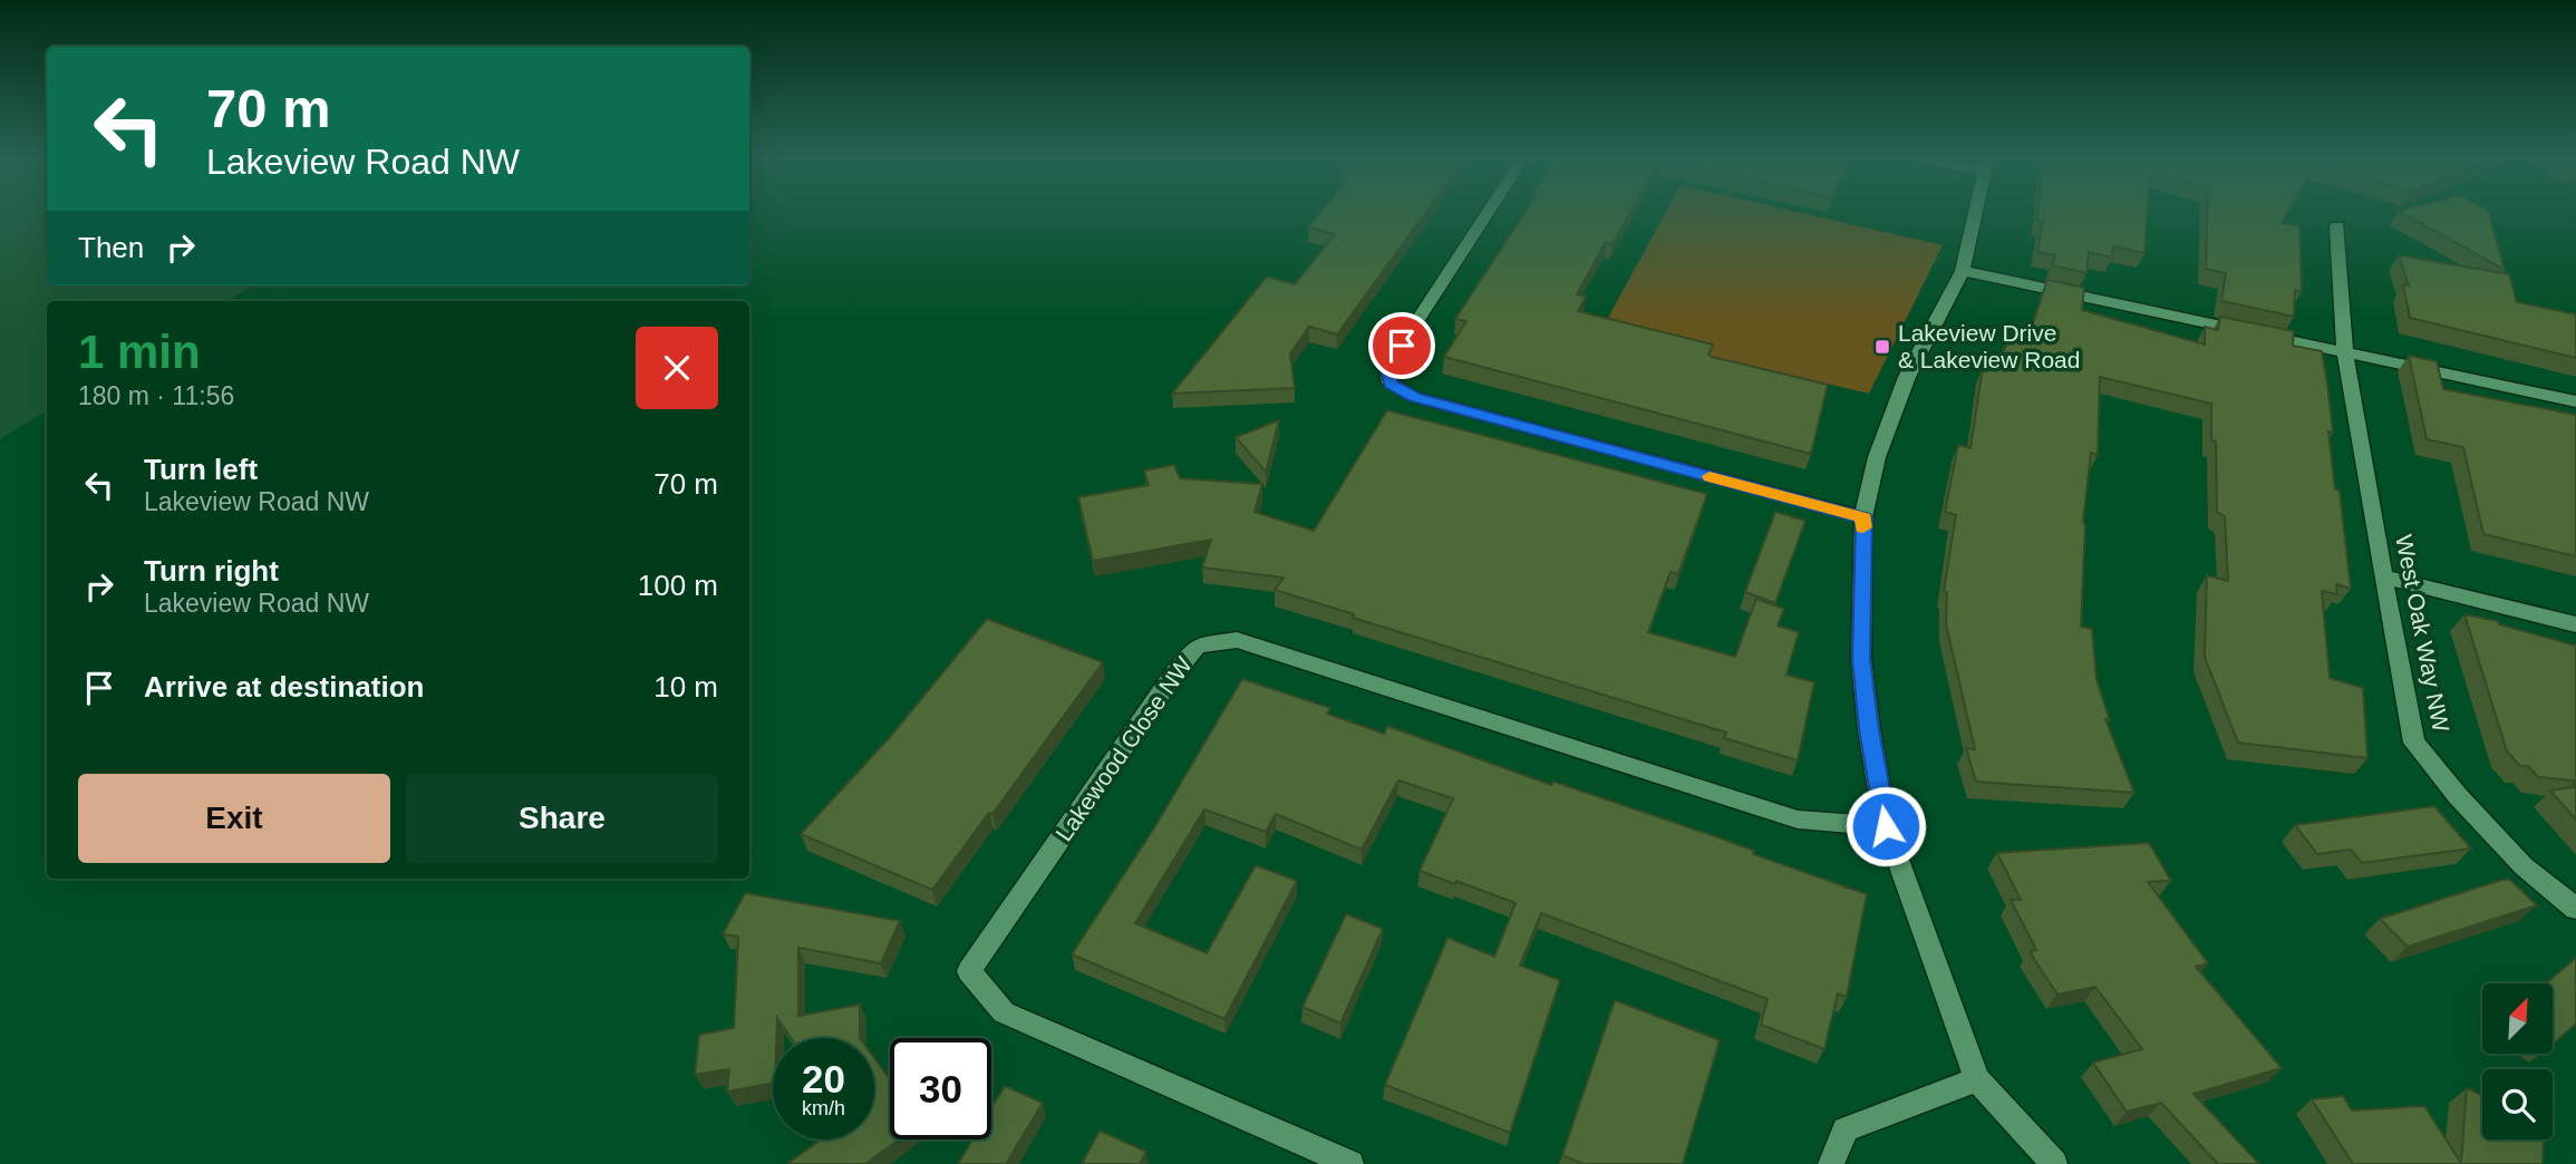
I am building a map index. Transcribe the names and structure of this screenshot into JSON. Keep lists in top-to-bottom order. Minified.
{"streets":{"street":["West Oak Way NW","Lakewood Close NW"]},"places":{"transit":["Lakeview Drive & Lakeview Road"]},"north":"top right","page":{"turn":["70 m","Lakeview Road NW"],"then":"Then","heading":["1 min","180 m · 11:56"],"list":[{"name":"Turn left","note":"Lakeview Road NW","value":"70 m"},{"name":"Turn right","note":"Lakeview Road NW","value":"100 m"},{"name":"Arrive at destination","value":"10 m"}],"buttons":["Exit","Share"],"speed":"20 km/h","limit":"30"}}
